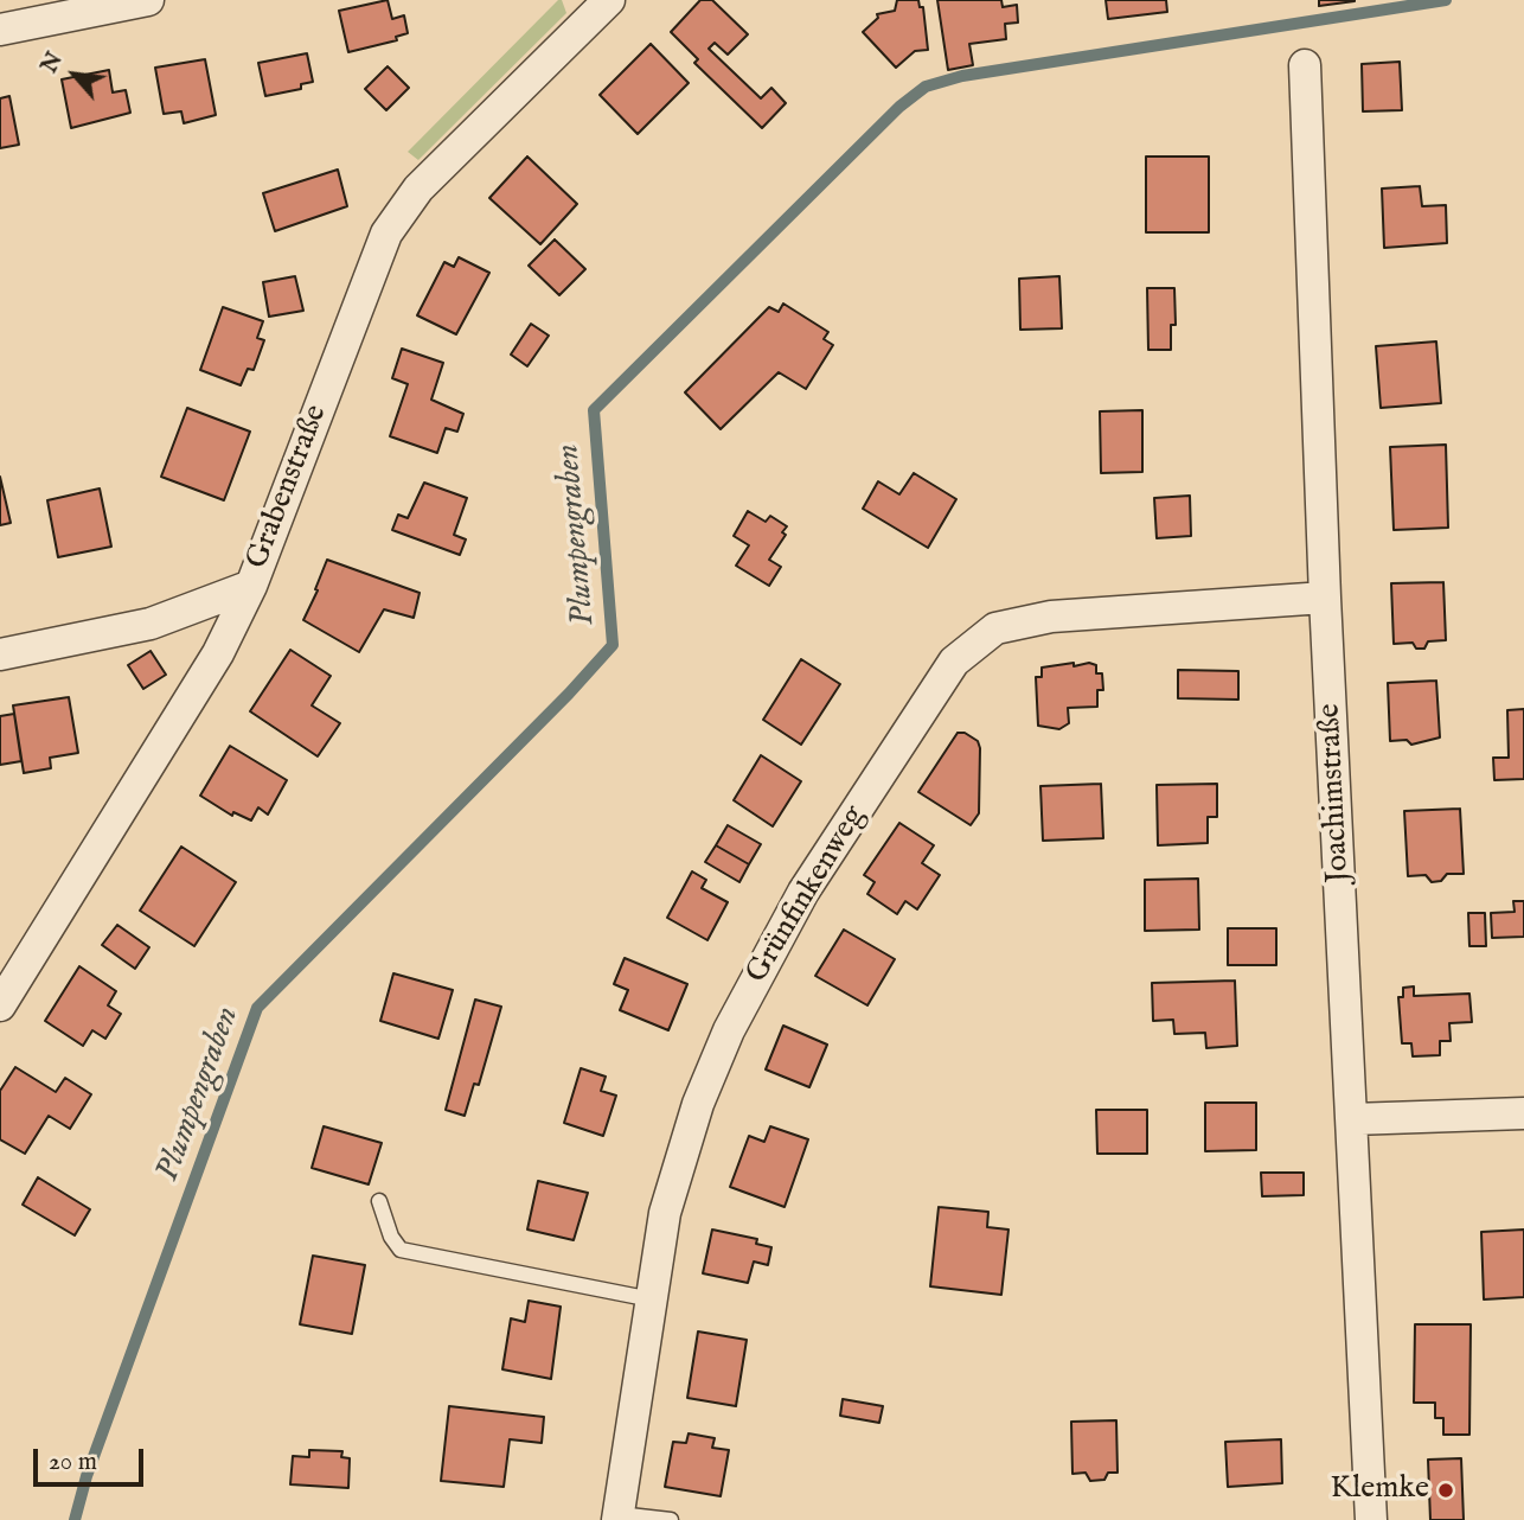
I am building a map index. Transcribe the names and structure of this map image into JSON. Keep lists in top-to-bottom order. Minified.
{"streets":{"street":["Grabenstraße","Joachimstraße","Grünfinkenweg"]},"crossings":[["Joachimstraße","Grünfinkenweg"]],"water":["Plumpengraben"],"places":["Klemke"],"scale_bar":"20 m","north":"top left"}
